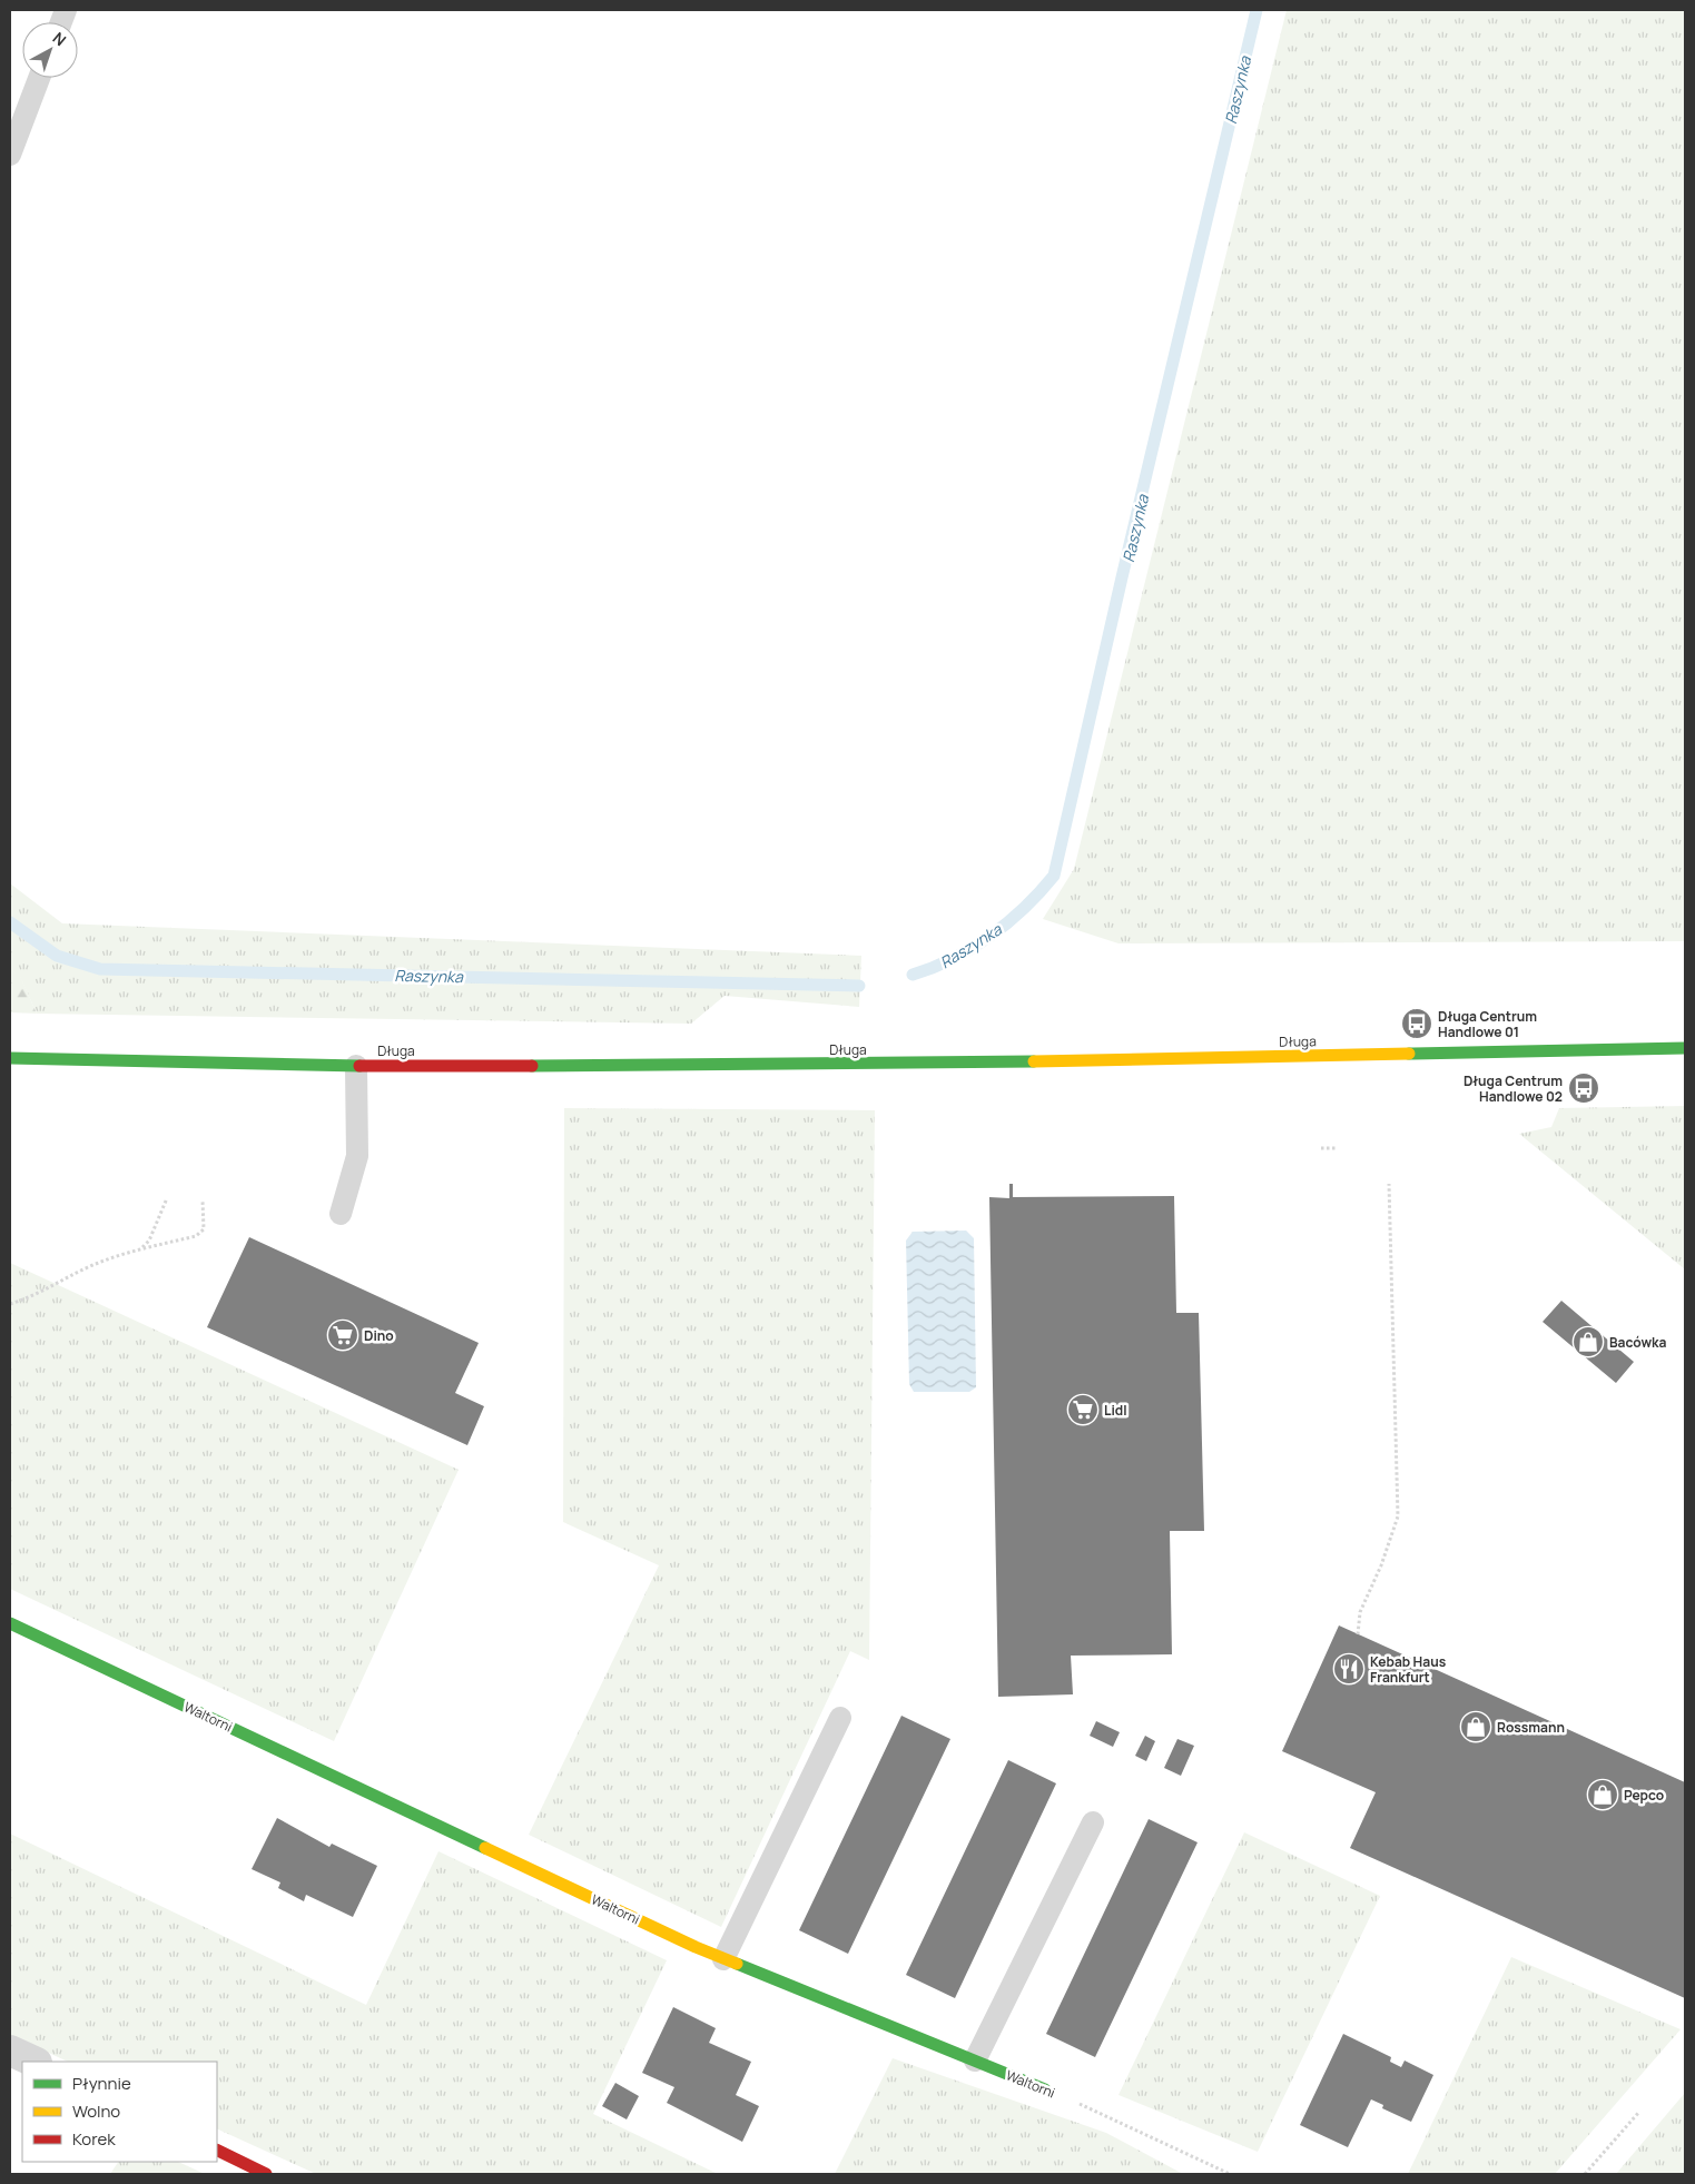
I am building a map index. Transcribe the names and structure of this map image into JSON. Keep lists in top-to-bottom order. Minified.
{"streets":{"street":["Długa","Waltorni"]},"water":["Raszynka"],"places":{"bus stop":["Długa Centrum Handlowe 01","Długa Centrum Handlowe 02"],"supermarket":["Dino","Lidl"],"shop":["Bacówka","Rossmann","Pepco"],"restaurant":["Kebab Haus Frankfurt"]},"legend":["Płynnie","Wolno","Korek"],"north":"top right"}
